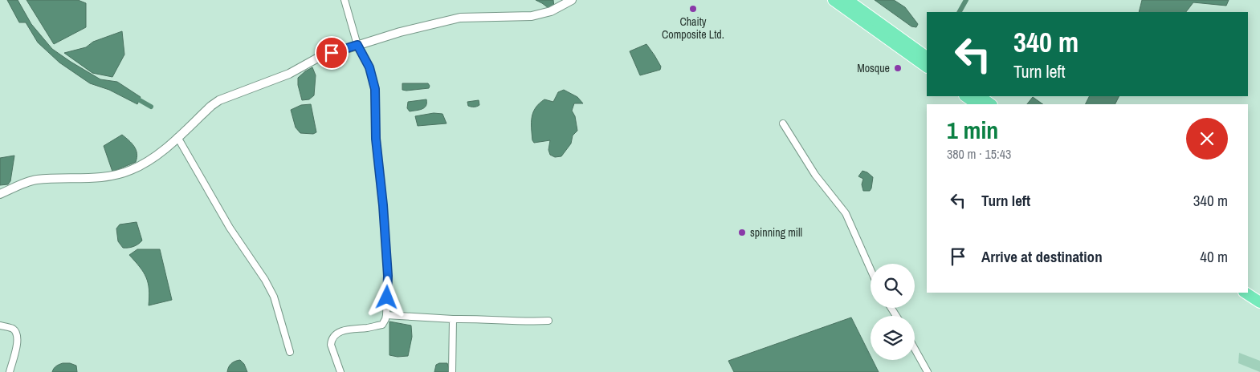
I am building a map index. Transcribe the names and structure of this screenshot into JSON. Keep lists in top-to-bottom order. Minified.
{"places":["Chaity Composite Ltd.","Mosque","spinning mill"],"page":{"turn":["340 m","Turn left"],"heading":["1 min","380 m · 15:43"],"list":[{"name":"Turn left","value":"340 m"},{"name":"Arrive at destination","value":"40 m"}]}}
